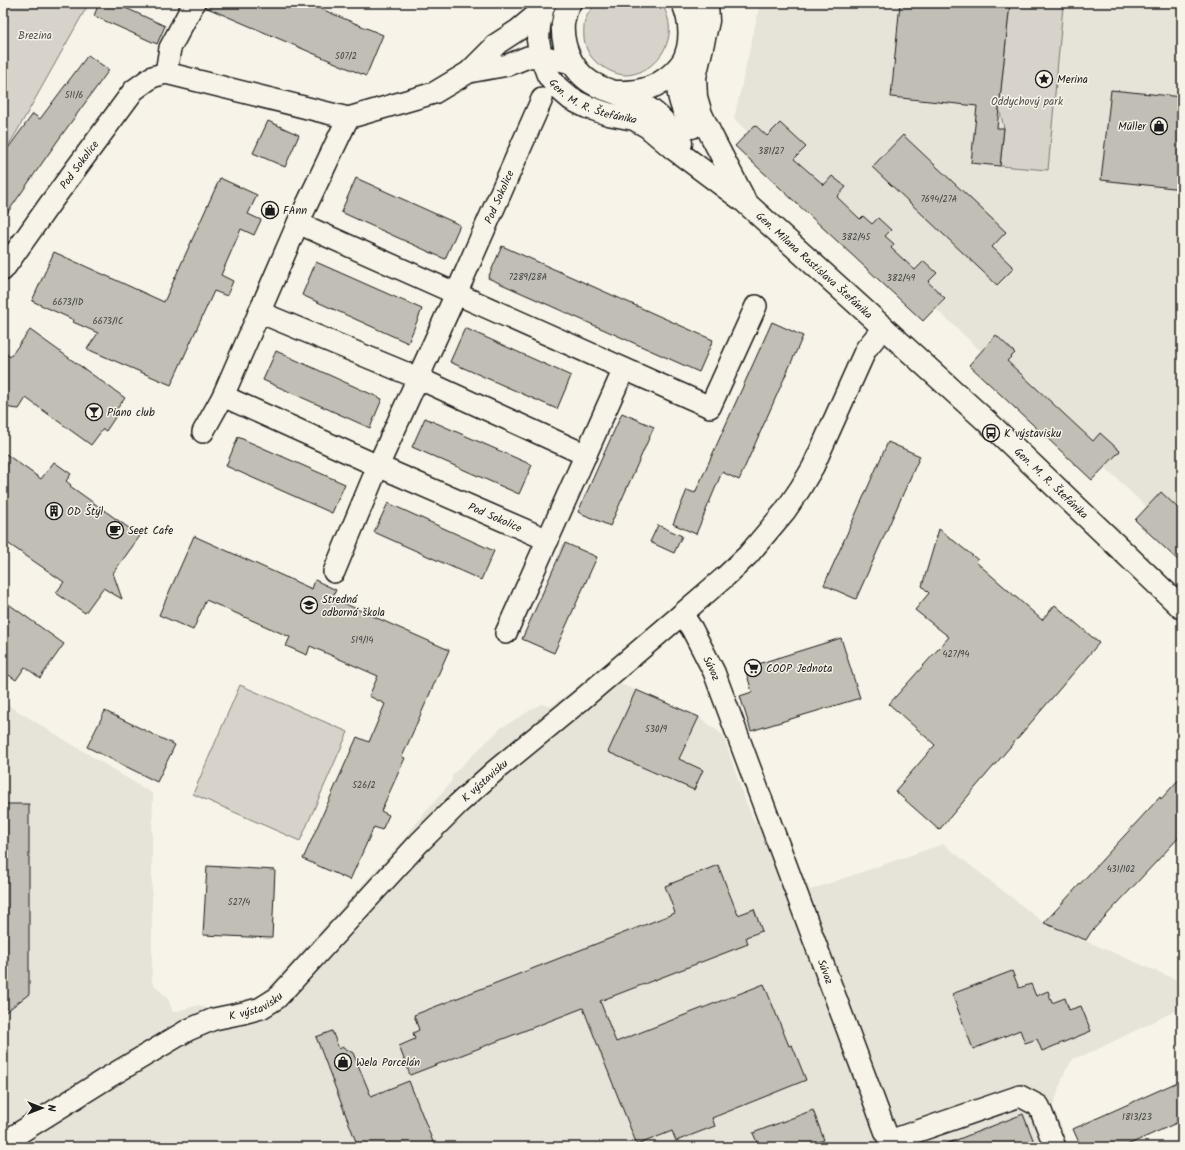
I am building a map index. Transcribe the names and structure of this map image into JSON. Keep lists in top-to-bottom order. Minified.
{"streets":{"main road":["Gen. M. R. Štefánika","Gen. Milana Rastislava Štefánika"],"street":["Pod Sokolice","Súvoz","K výstavisku"]},"crossings":[["Gen. M. R. Štefánika","Gen. Milana Rastislava Štefánika"],["Gen. M. R. Štefánika","K výstavisku"],["Gen. Milana Rastislava Štefánika","K výstavisku"],["Súvoz","K výstavisku"]],"parks":["Brezina","Oddychový park"],"places":{"place":["Merina"],"shop":["Müller","FAnn","Wela Porcelán"],"bar":["Piano club"],"bus stop":["K výstavisku"],"building":["OD Štýl"],"cafe":["Seet Cafe"],"school or university":["Stredná odborná škola"],"supermarket":["COOP Jednota"]},"house_numbers":["507/2","511/6","381/27","7694/27A","382/45","7289/28A","382/49","6673/1D","6673/1C","519/14","427/94","530/9","526/2","431/102","527/4","1813/23"],"north":"right"}
